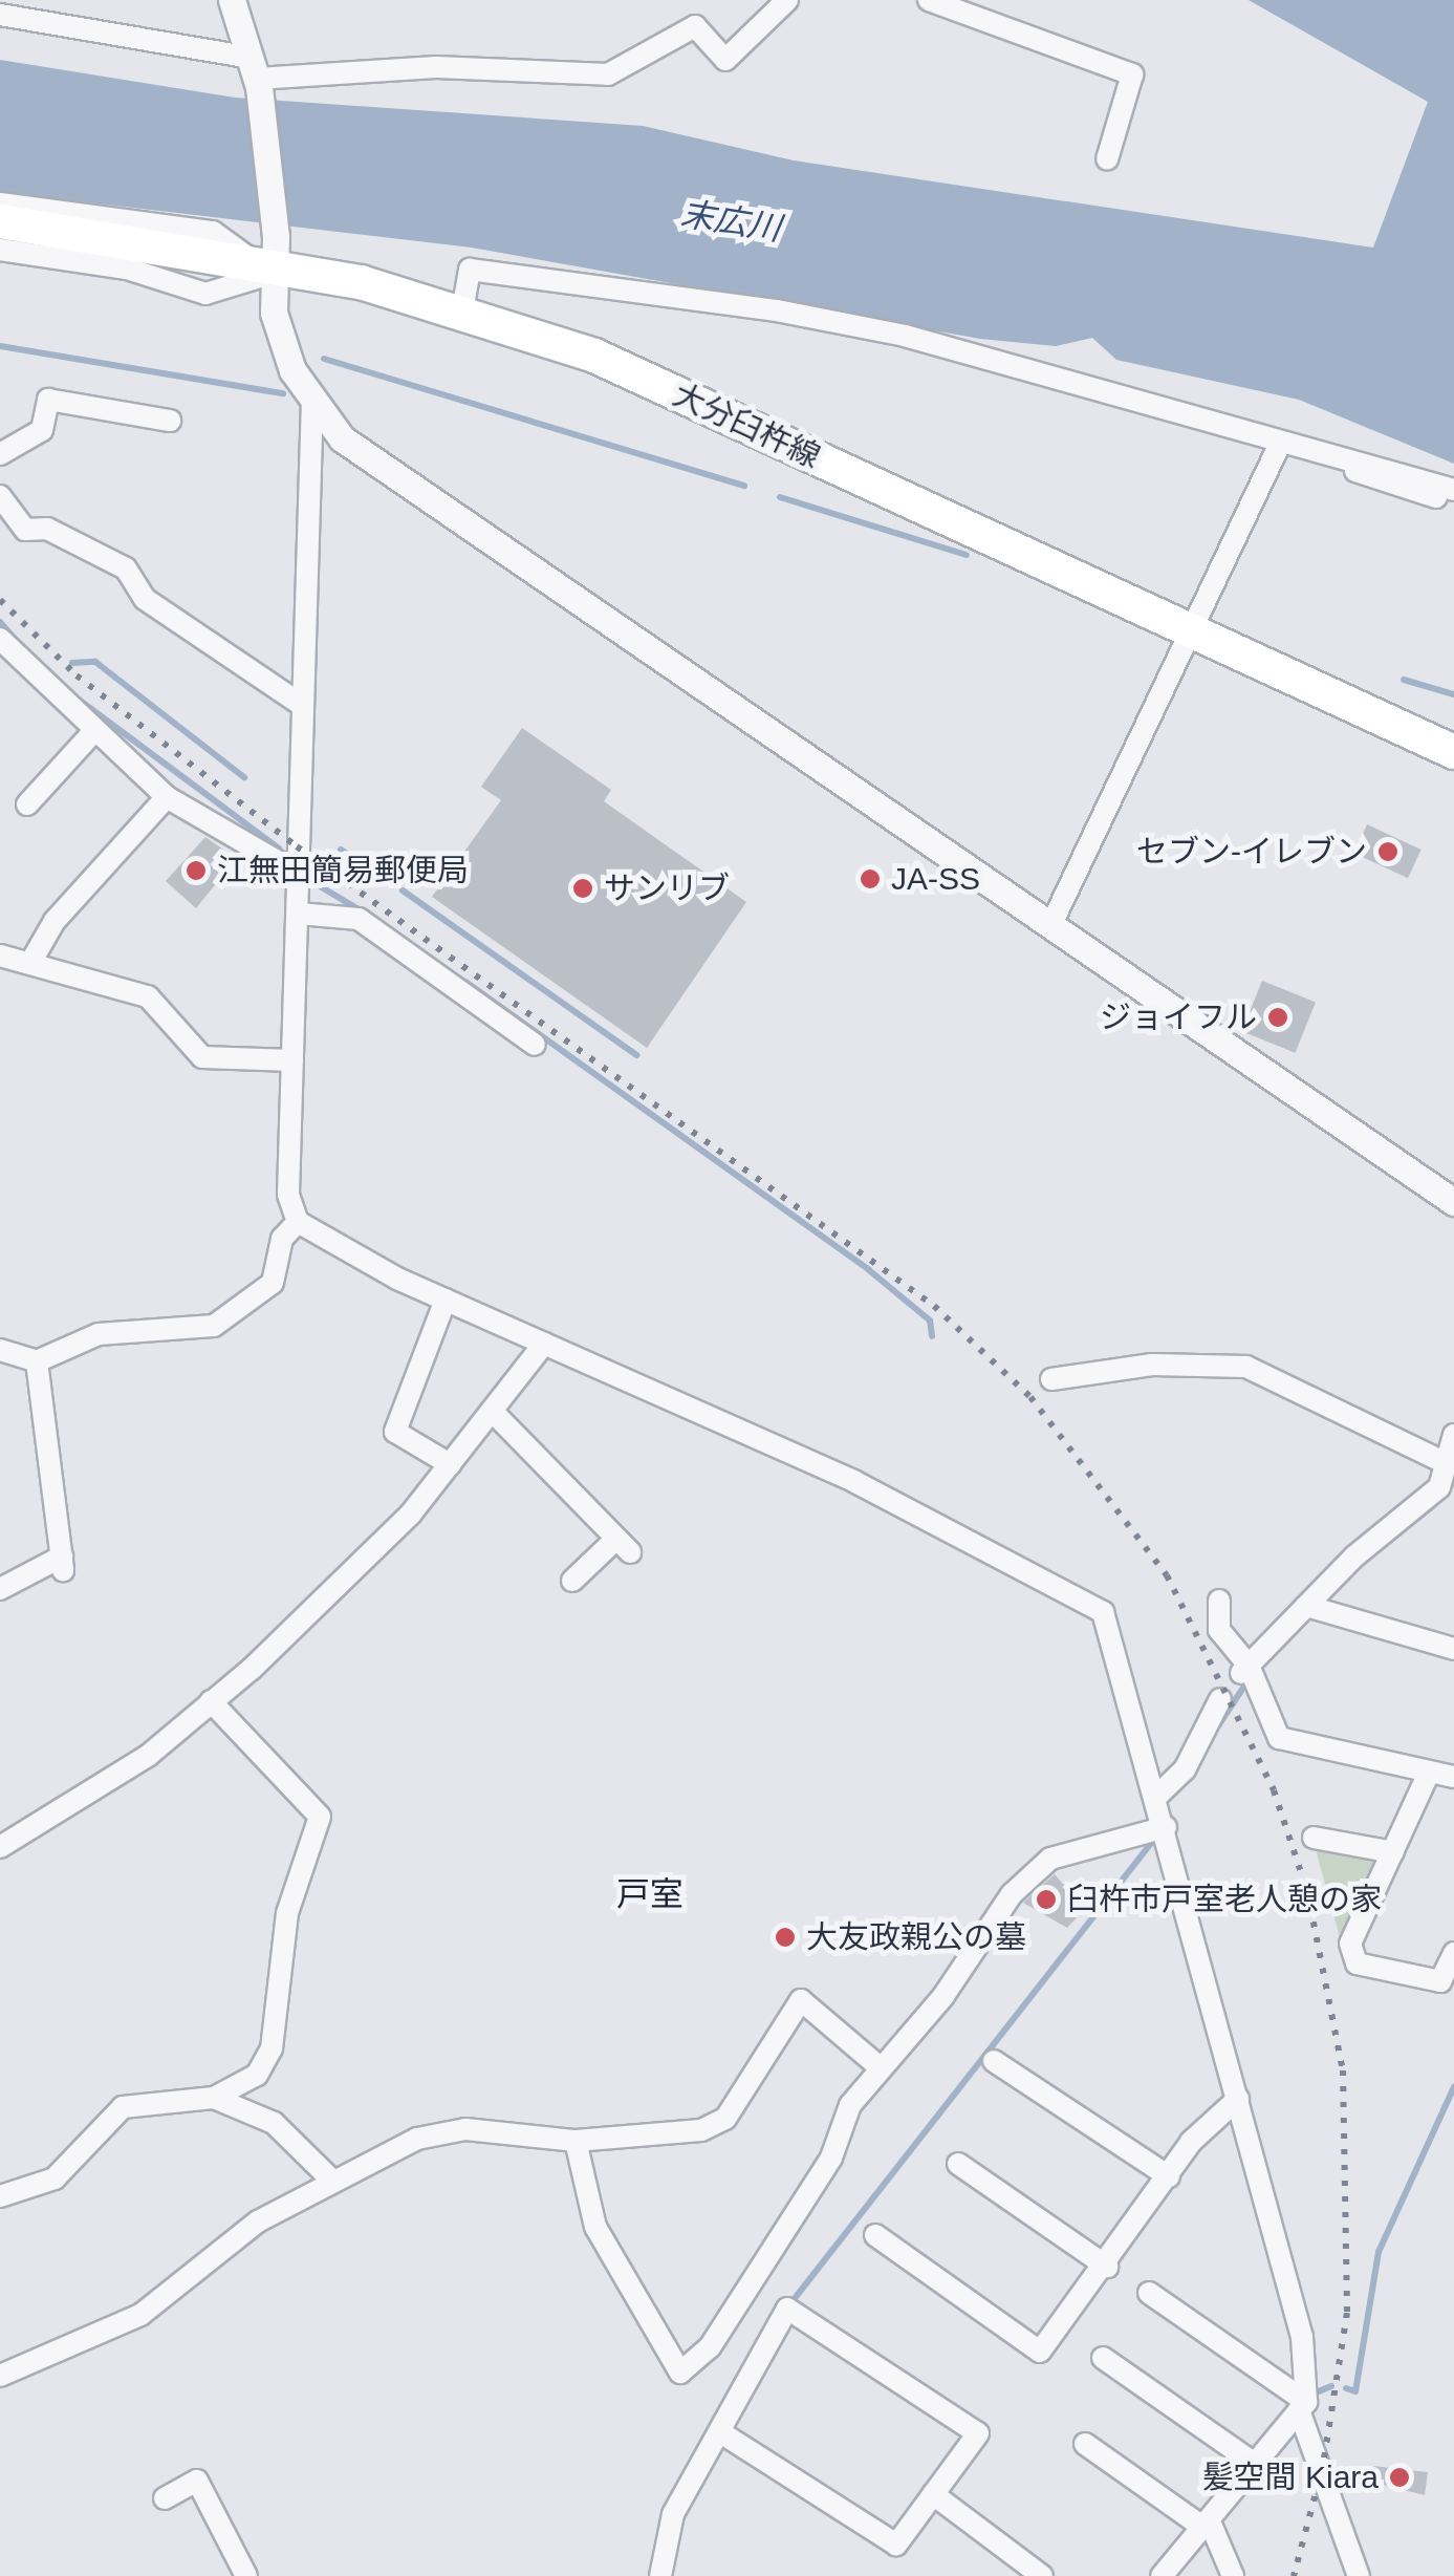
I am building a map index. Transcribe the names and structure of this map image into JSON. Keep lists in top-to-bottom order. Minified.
{"streets":{"main road":["大分臼杵線"]},"districts":["戸室"],"water":["末広川"],"places":["セブン-イレブン","江無田簡易郵便局","JA-SS","サンリブ","ジョイフル","臼杵市戸室老人憩の家","大友政親公の墓","髪空間 Kiara"]}
